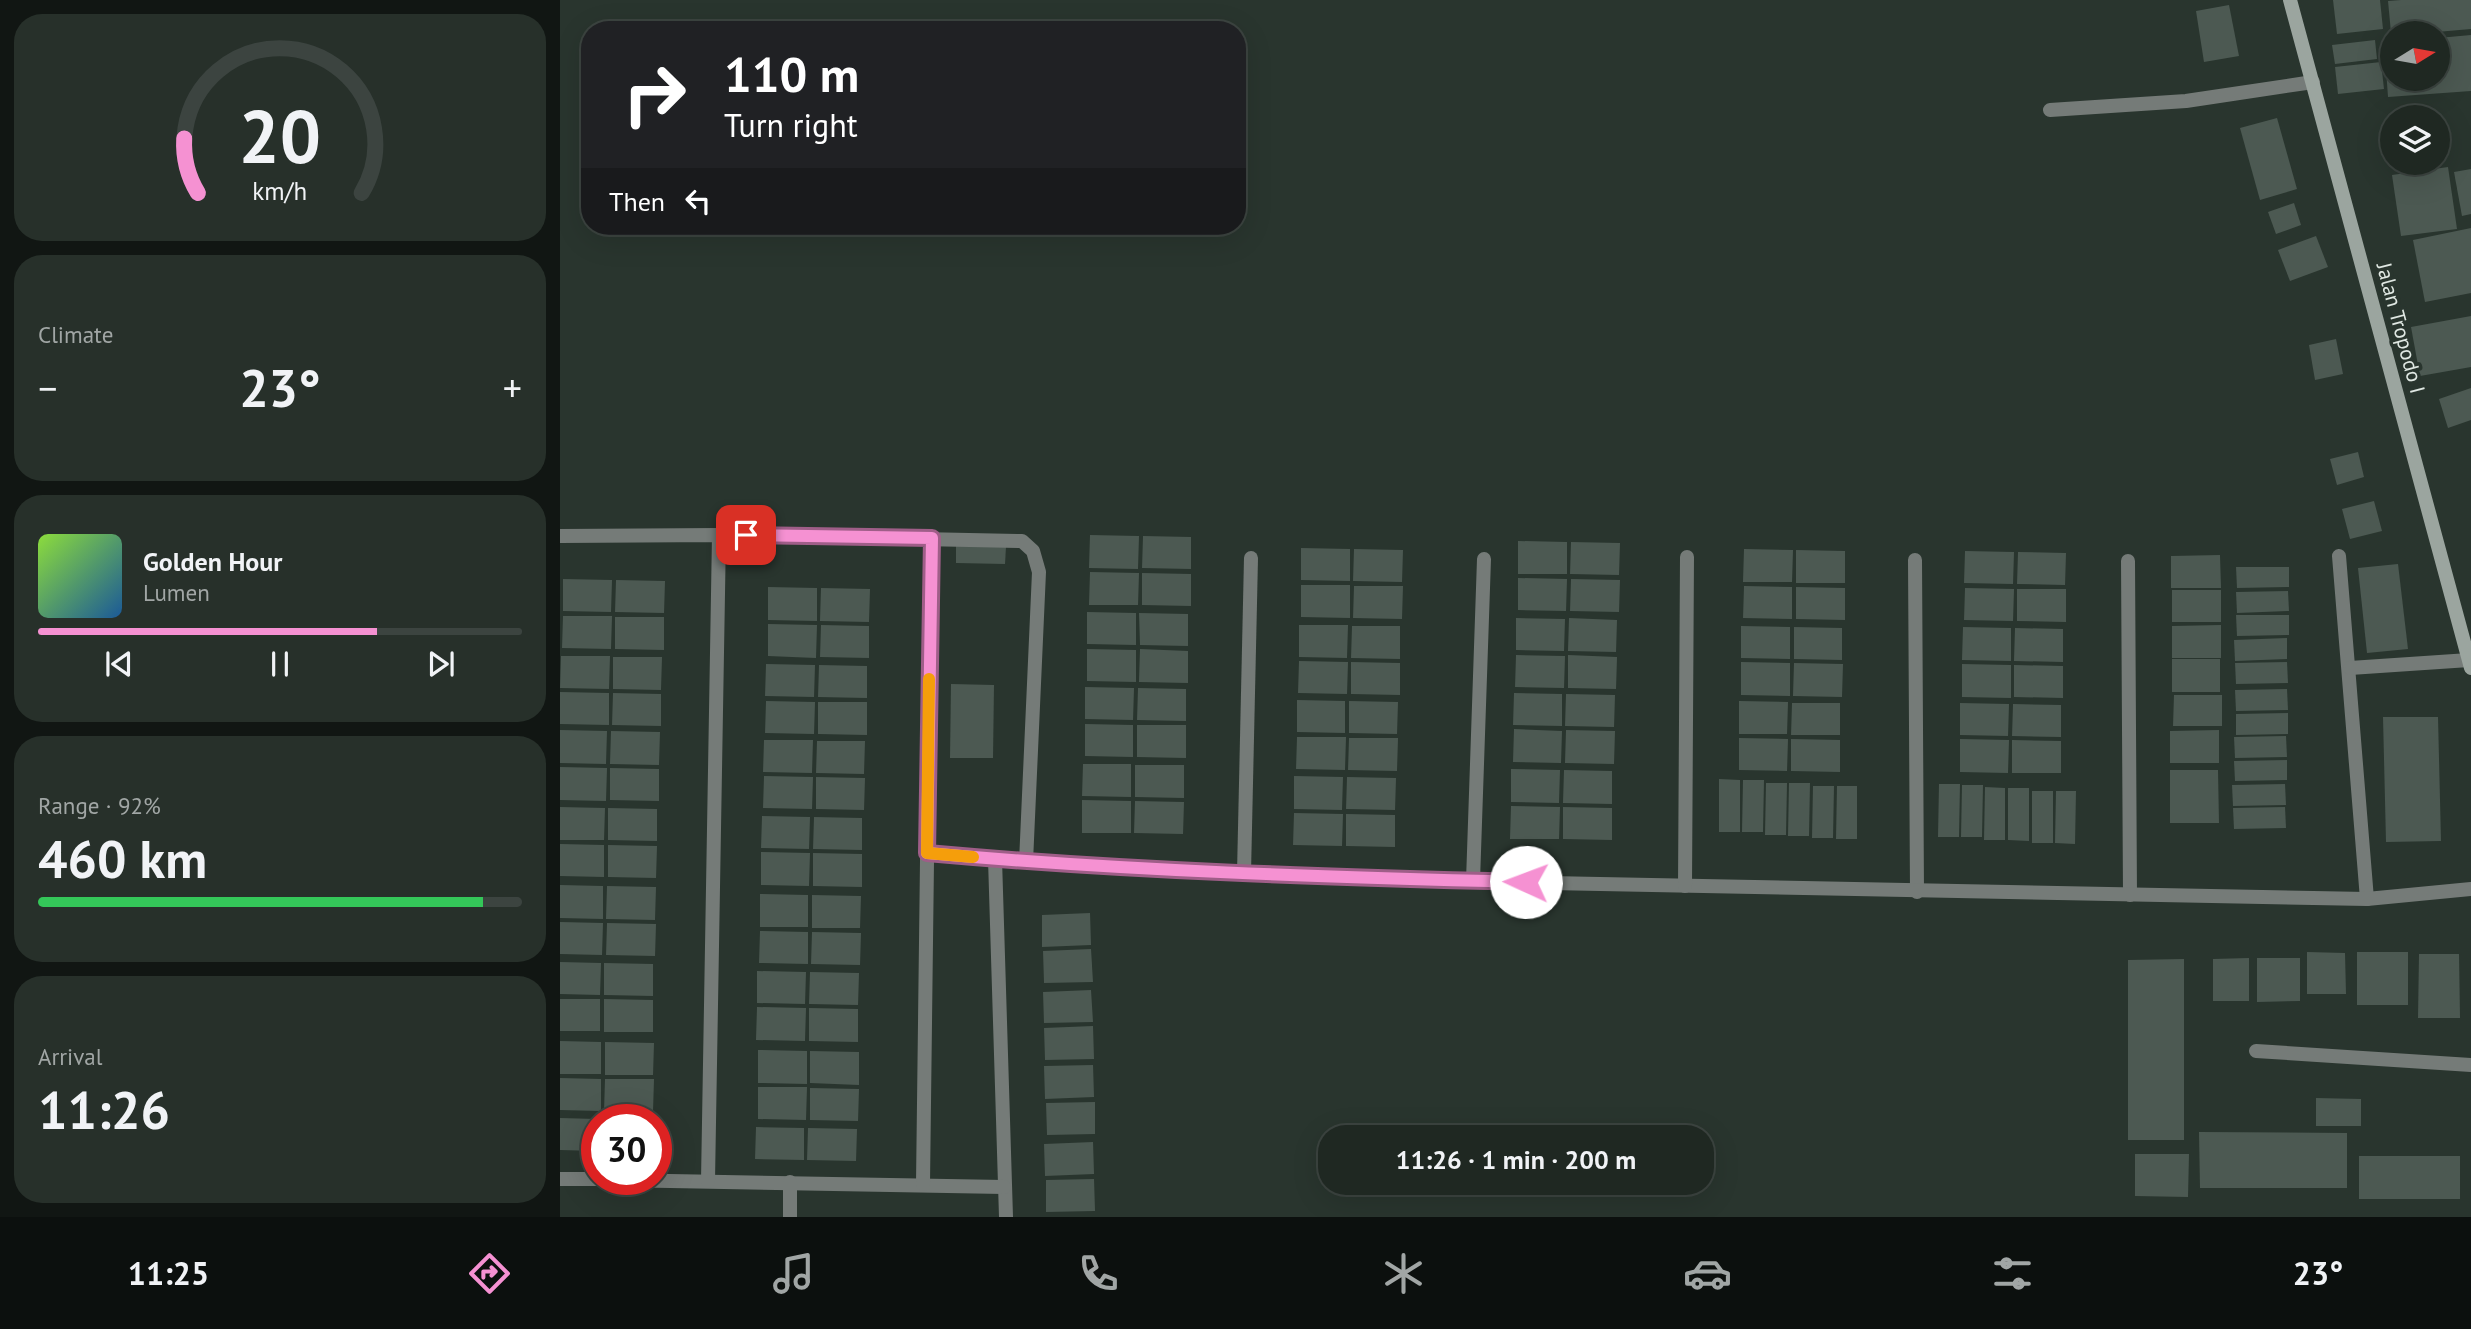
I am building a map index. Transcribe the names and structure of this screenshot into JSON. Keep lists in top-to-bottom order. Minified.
{"streets":{"street":["Jalan Tropodo I"]},"north":"right","page":{"turn":["110 m","Turn right"],"then":"Then","tile":["Climate",["Range · 92%","460 km"],["Arrival","11:26"]],"heat":["−","23°","+"],"song":["Golden Hour","Lumen"],"limit":"30","trip":"11:26 · 1 min · 200 m","tabs":["11:25","23°"],"gauge":["20","km/h"]}}
